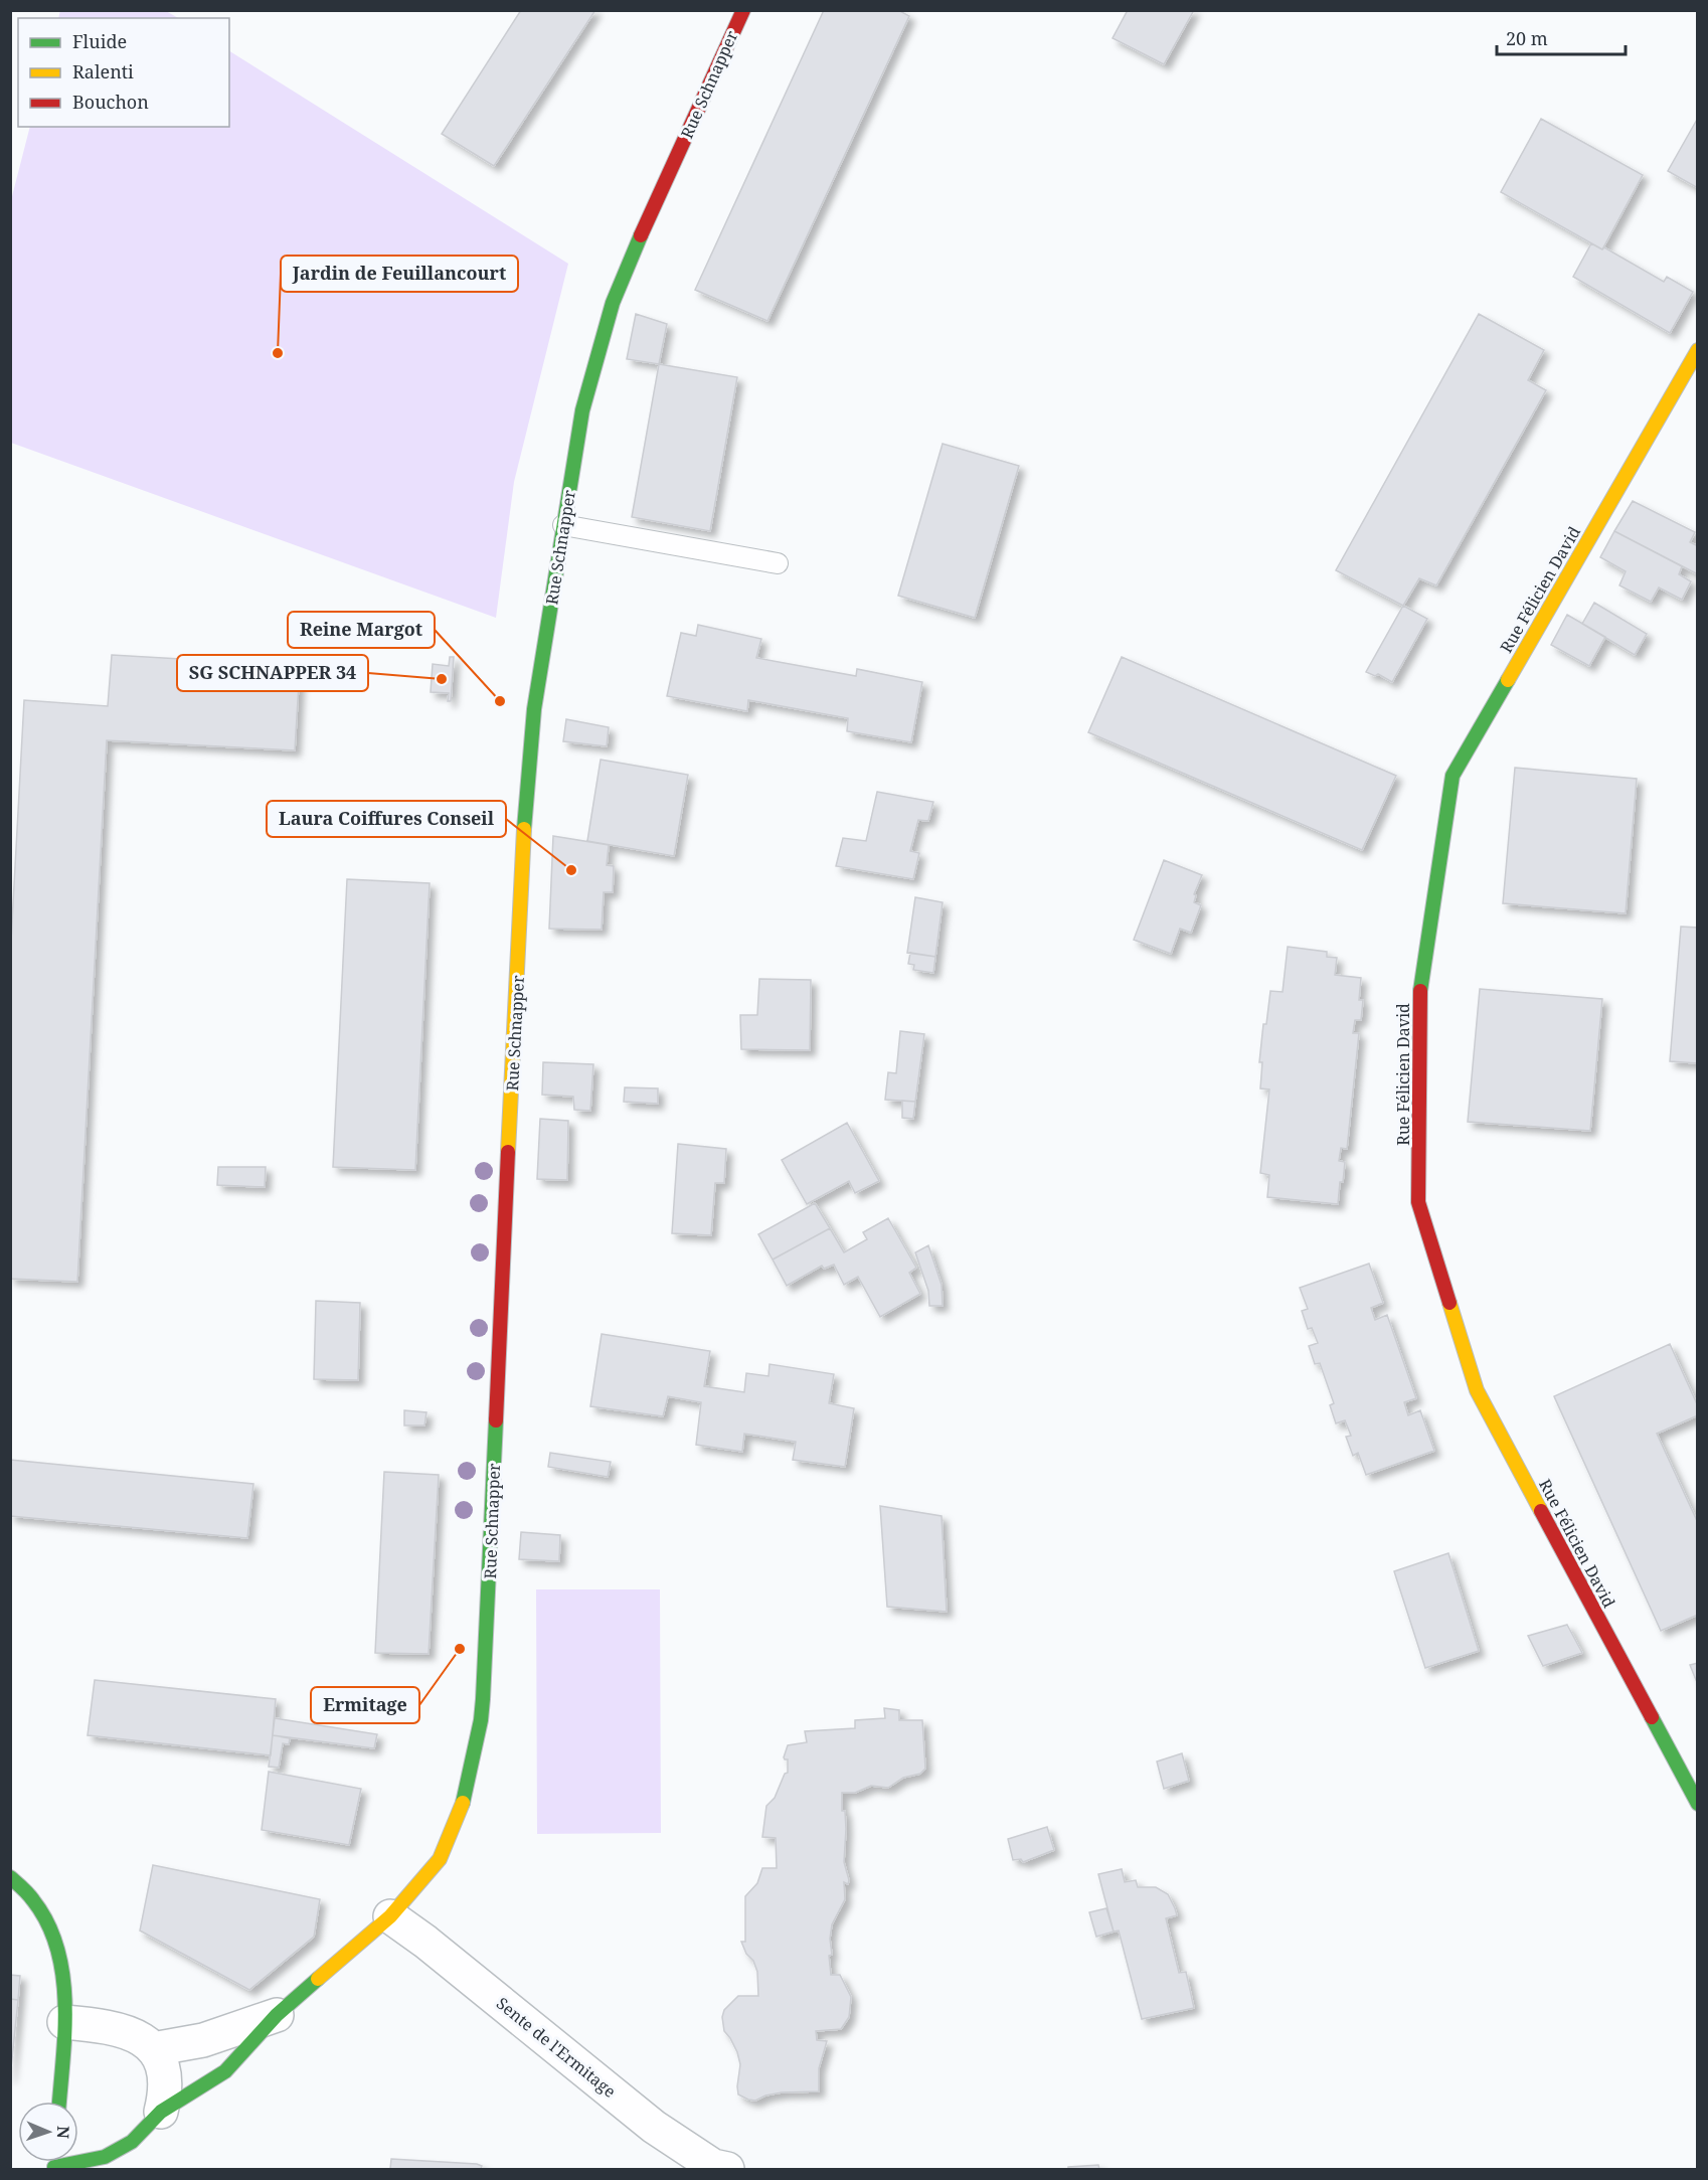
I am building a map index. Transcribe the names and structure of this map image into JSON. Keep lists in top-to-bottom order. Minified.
{"streets":{"street":["Rue Schnapper","Rue Félicien David","Sente de l'Ermitage"]},"crossings":[["Rue Schnapper","Sente de l'Ermitage"]],"places":["Jardin de Feuillancourt","SG SCHNAPPER 34","Reine Margot","Laura Coiffures Conseil","Ermitage"],"legend":["Fluide","Ralenti","Bouchon"],"scale_bar":"20 m","north":"right"}
